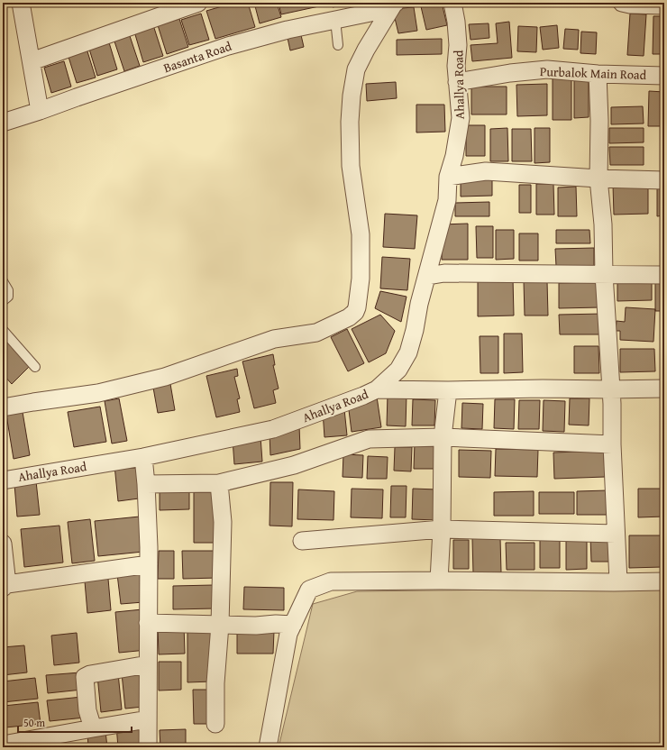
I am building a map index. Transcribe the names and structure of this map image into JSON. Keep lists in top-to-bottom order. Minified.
{"streets":{"street":["Basanta Road","Purbalok Main Road","Ahallya Road"]},"crossings":[["Purbalok Main Road","Ahallya Road"]],"scale_bar":"50 m"}
